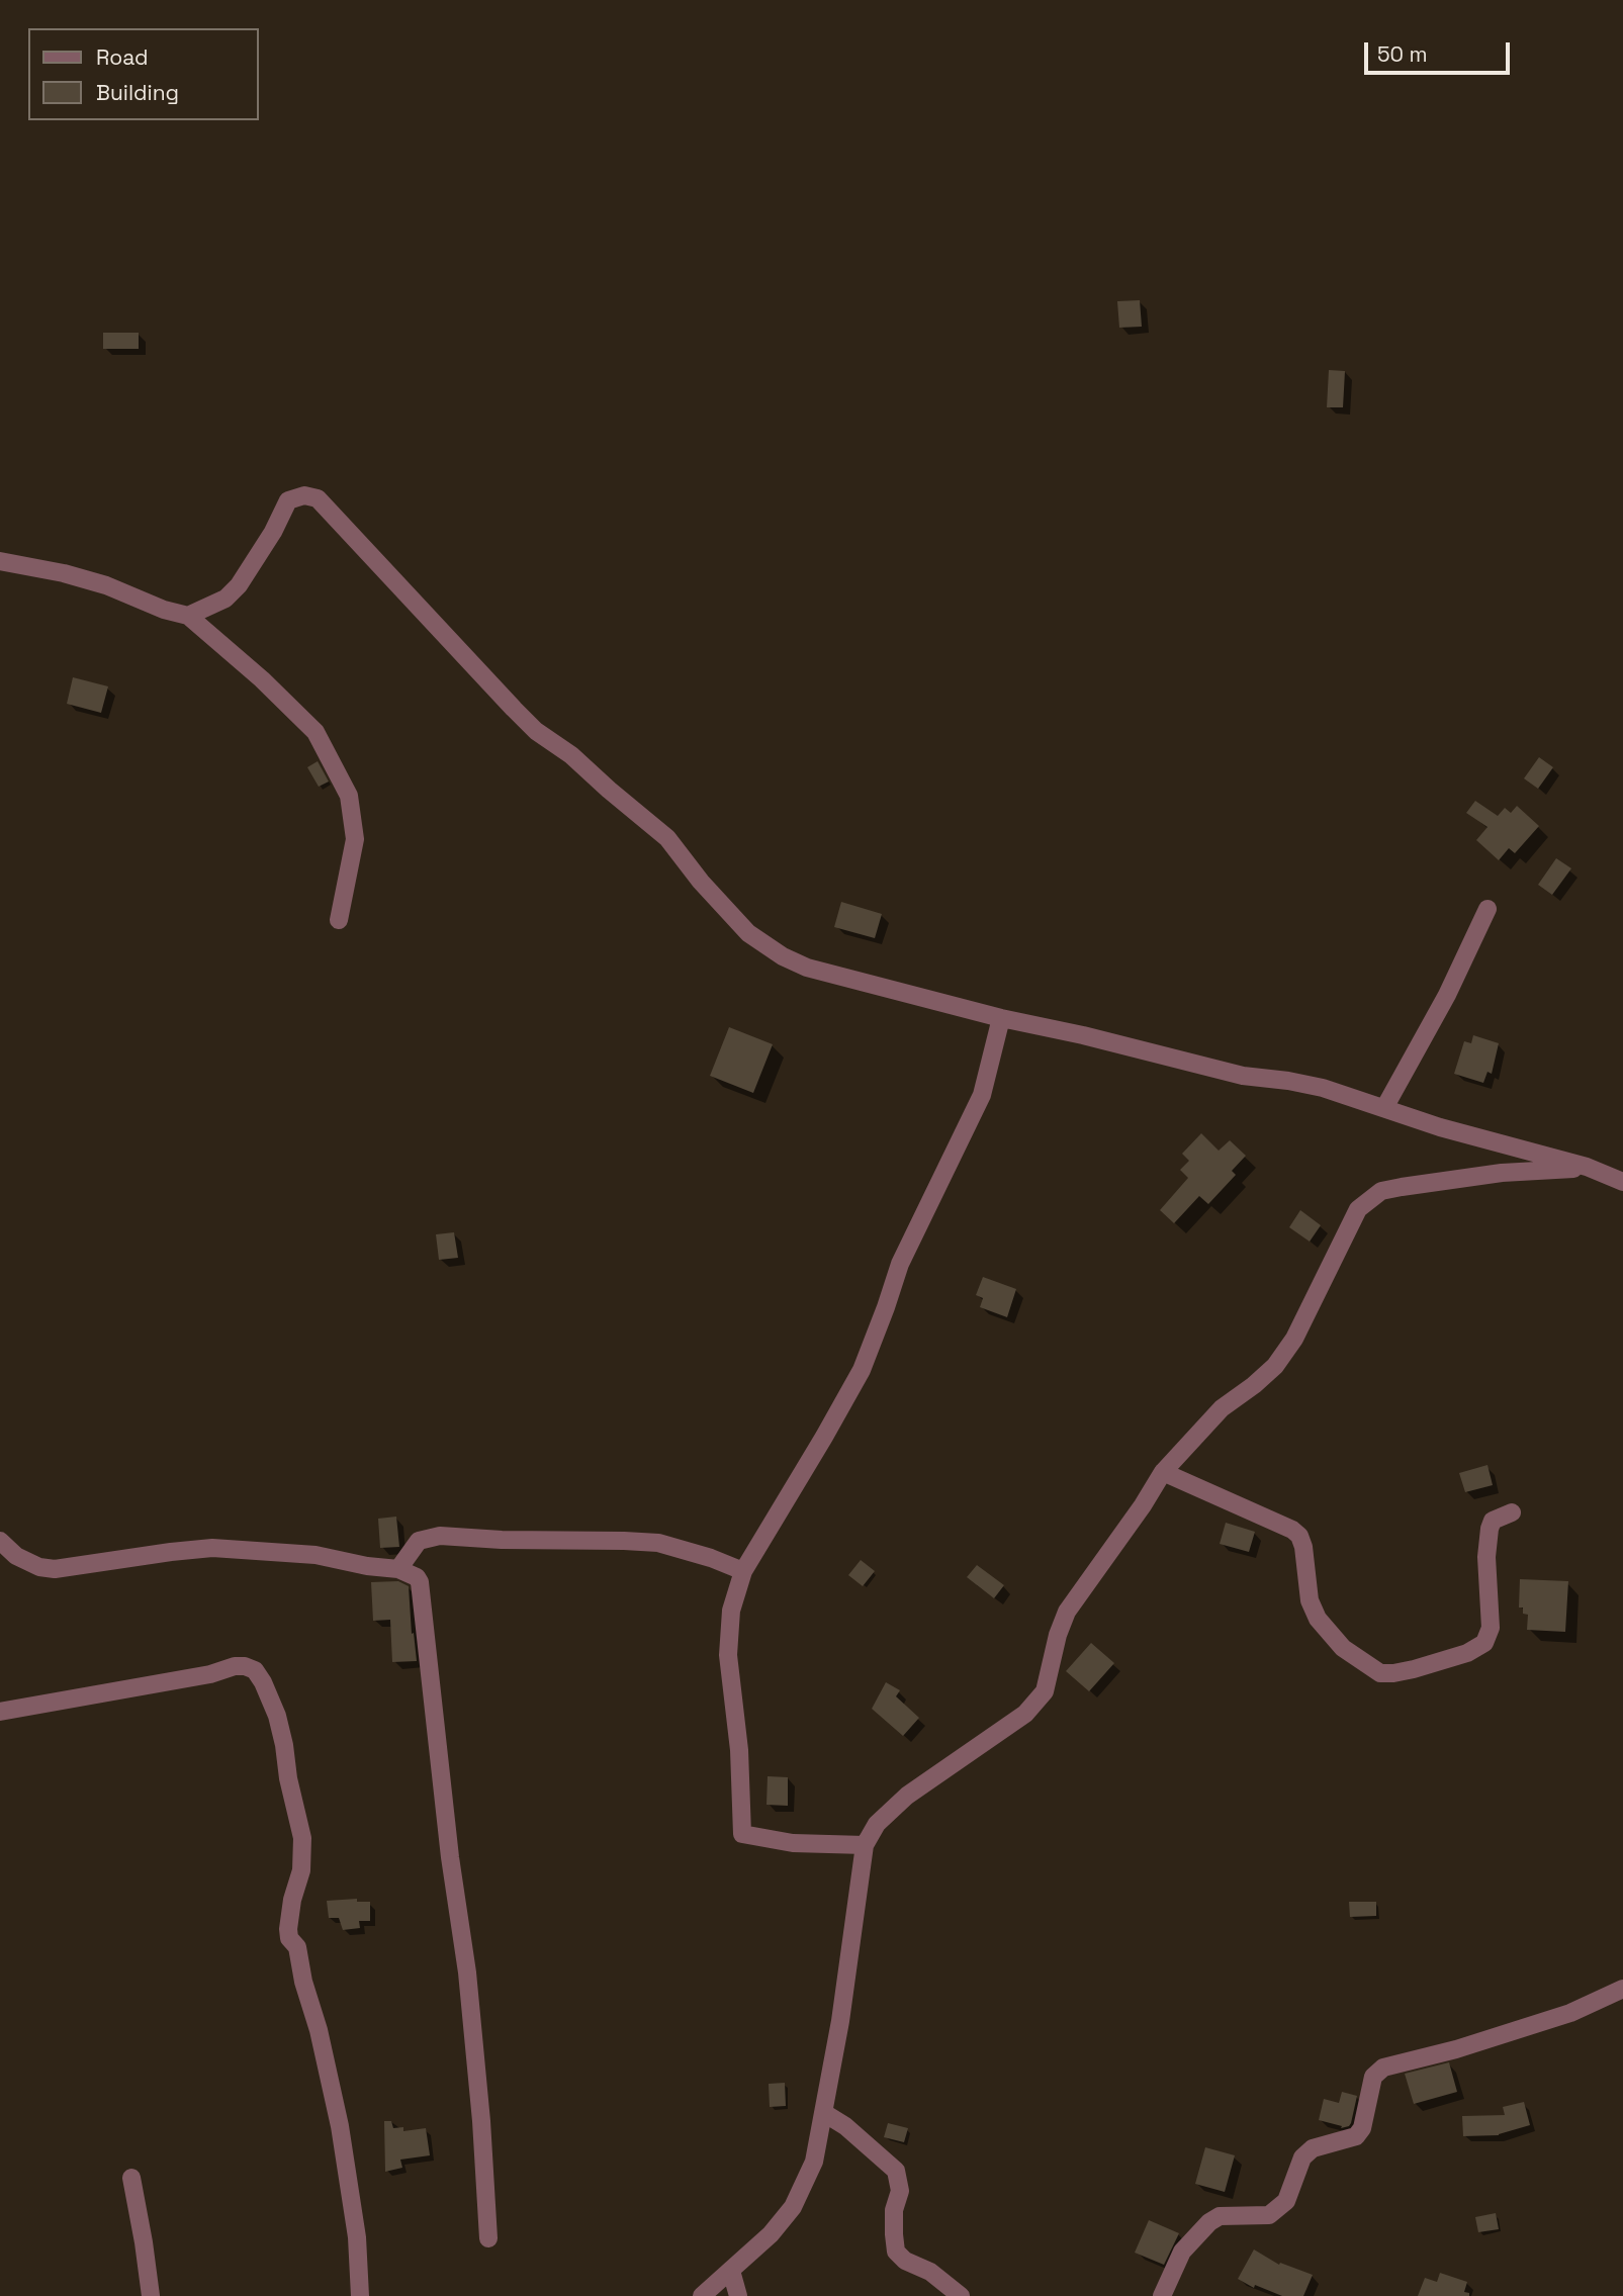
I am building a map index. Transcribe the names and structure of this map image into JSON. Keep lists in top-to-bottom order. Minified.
{"legend":["Road","Building"],"scale_bar":"50 m"}
